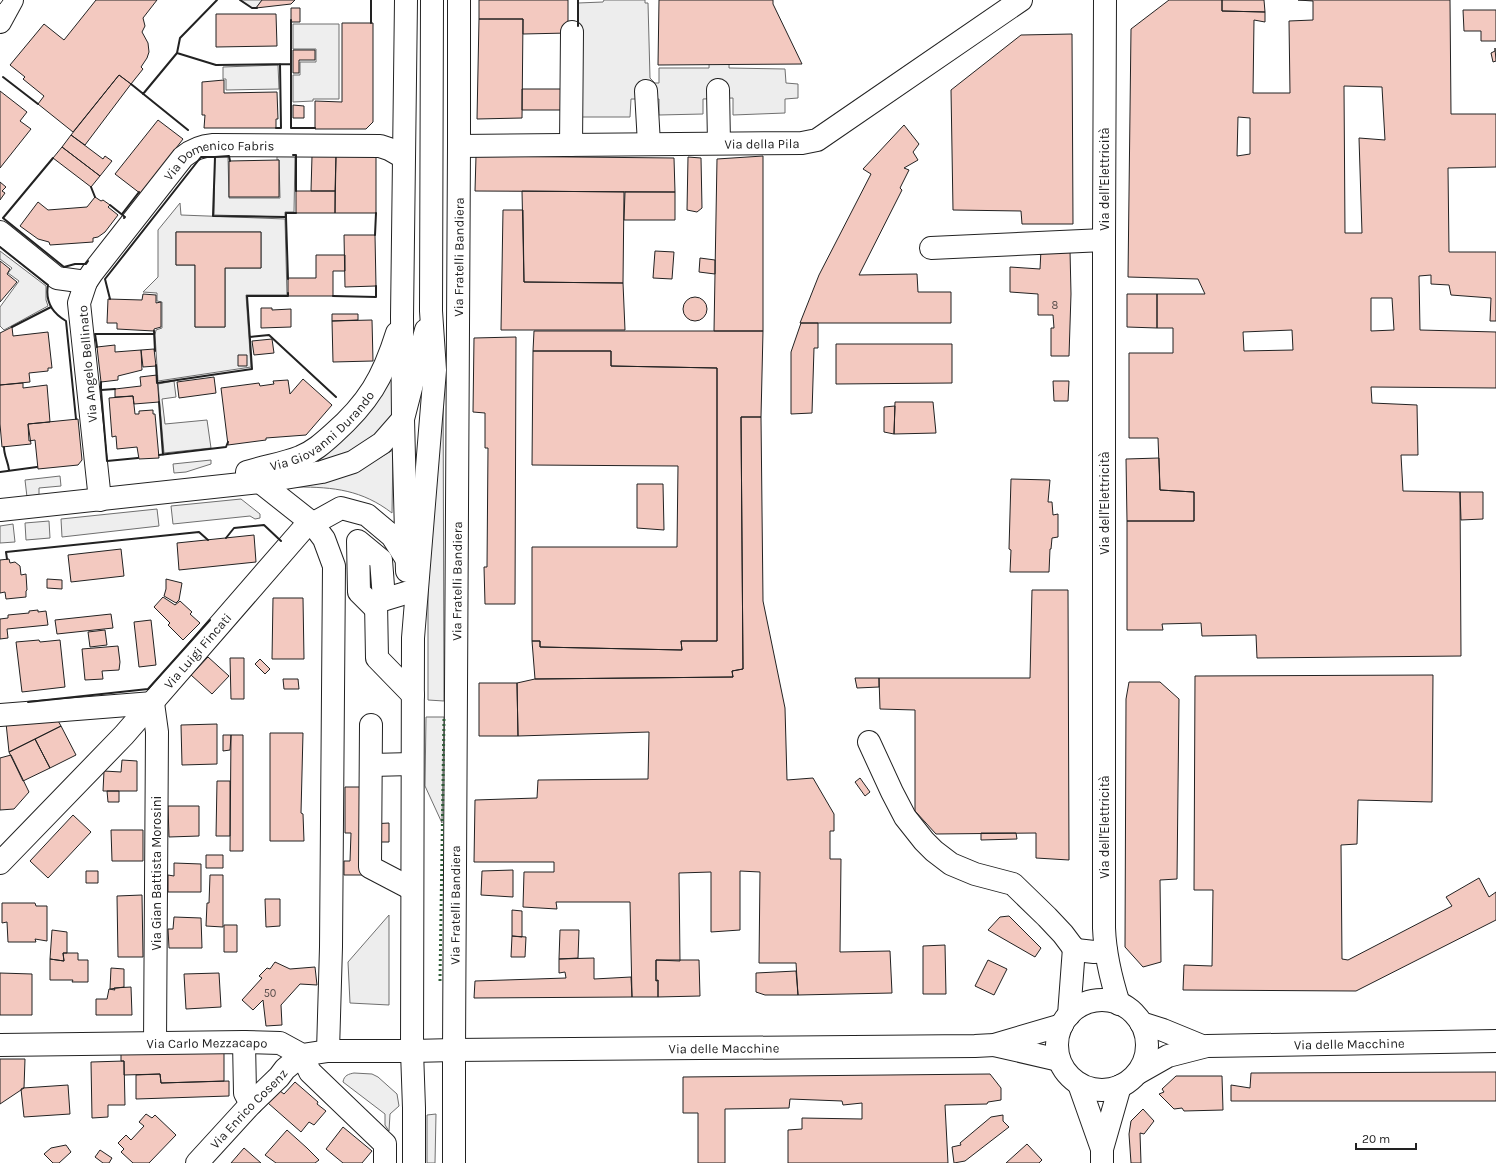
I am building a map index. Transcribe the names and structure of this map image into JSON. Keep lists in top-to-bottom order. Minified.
{"streets":{"street":["Via della Pila","Via Domenico Fabris","Via dell'Elettricità","Via Fratelli Bandiera","Via Angelo Bellinato","Via Giovanni Durando","Via Luigi Fincati","Via Gian Battista Morosini","Via Carlo Mezzacapo","Via delle Macchine","Via Enrico Cosenz"]},"crossings":[["Via della Pila","Via Fratelli Bandiera"],["Via Domenico Fabris","Via Fratelli Bandiera"],["Via Domenico Fabris","Via Angelo Bellinato"],["Via dell'Elettricità","Via delle Macchine"],["Via Fratelli Bandiera","Via Giovanni Durando"],["Via Fratelli Bandiera","Via Luigi Fincati"],["Via Fratelli Bandiera","Via delle Macchine"],["Via Angelo Bellinato","Via Giovanni Durando"],["Via Luigi Fincati","Via Gian Battista Morosini"],["Via Gian Battista Morosini","Via Carlo Mezzacapo"],["Via Carlo Mezzacapo","Via Enrico Cosenz"]],"house_numbers":["8","50"],"scale_bar":"20 m"}
